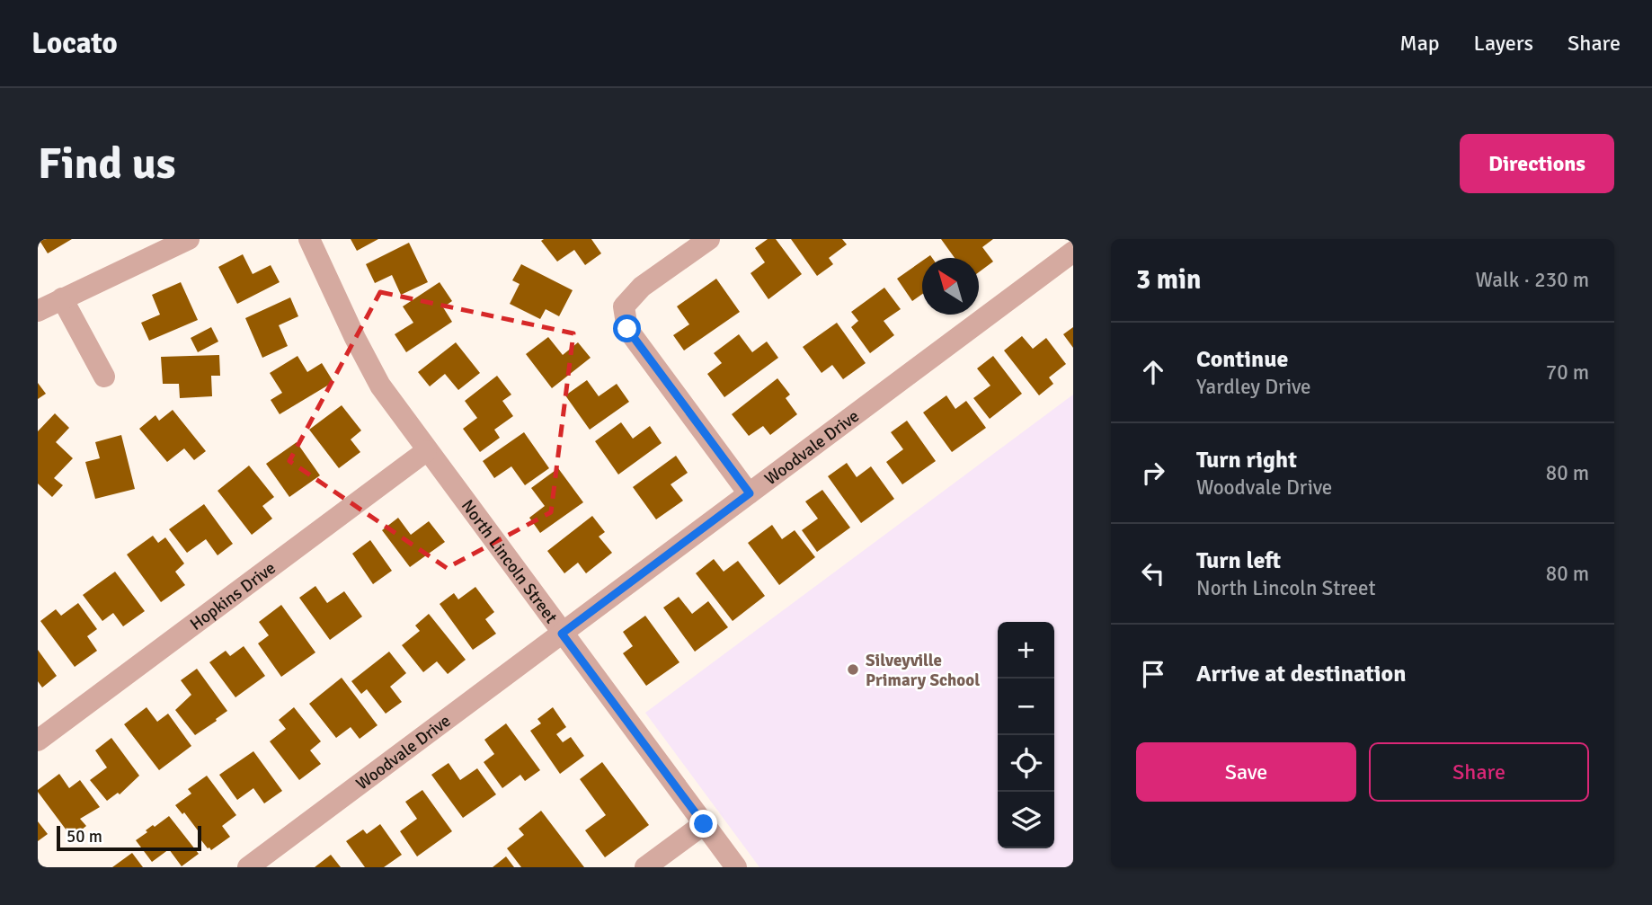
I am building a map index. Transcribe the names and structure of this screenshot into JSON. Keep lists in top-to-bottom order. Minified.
{"streets":{"street":["Woodvale Drive","North Lincoln Street","Hopkins Drive"]},"crossings":[["Woodvale Drive","North Lincoln Street"],["North Lincoln Street","Hopkins Drive"]],"places":["Silveyville Primary School"],"scale_bar":"50 m","north":"top left","page":{"header":"Locato","nav":["Map","Layers","Share"],"buttons":["Directions",["Save","Share"]],"title":"Find us","heading":["3 min","Walk · 230 m"],"list":[["Continue","Yardley Drive","70 m"],["Turn right","Woodvale Drive","80 m"],["Turn left","North Lincoln Street","80 m"],"Arrive at destination"],"map_buttons":["+","−"],"scale":"50 m"}}
